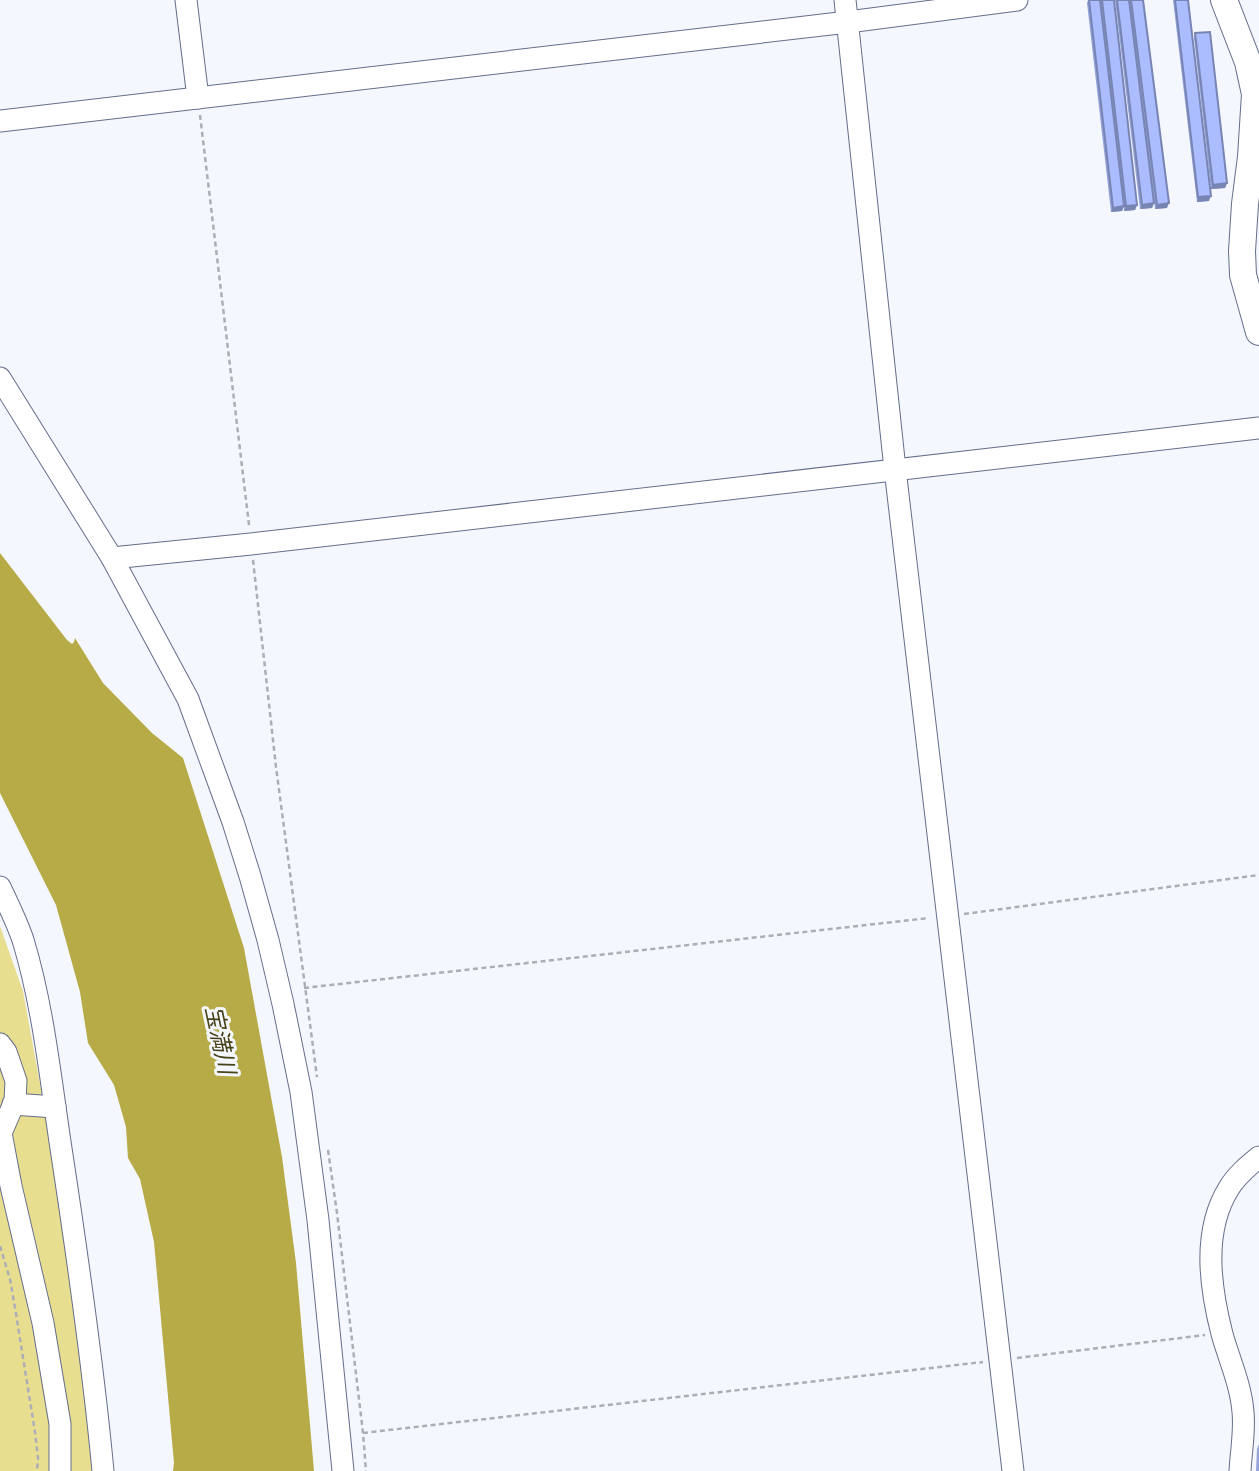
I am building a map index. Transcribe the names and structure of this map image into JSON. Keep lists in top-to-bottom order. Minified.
{"water":["宝満川"]}
